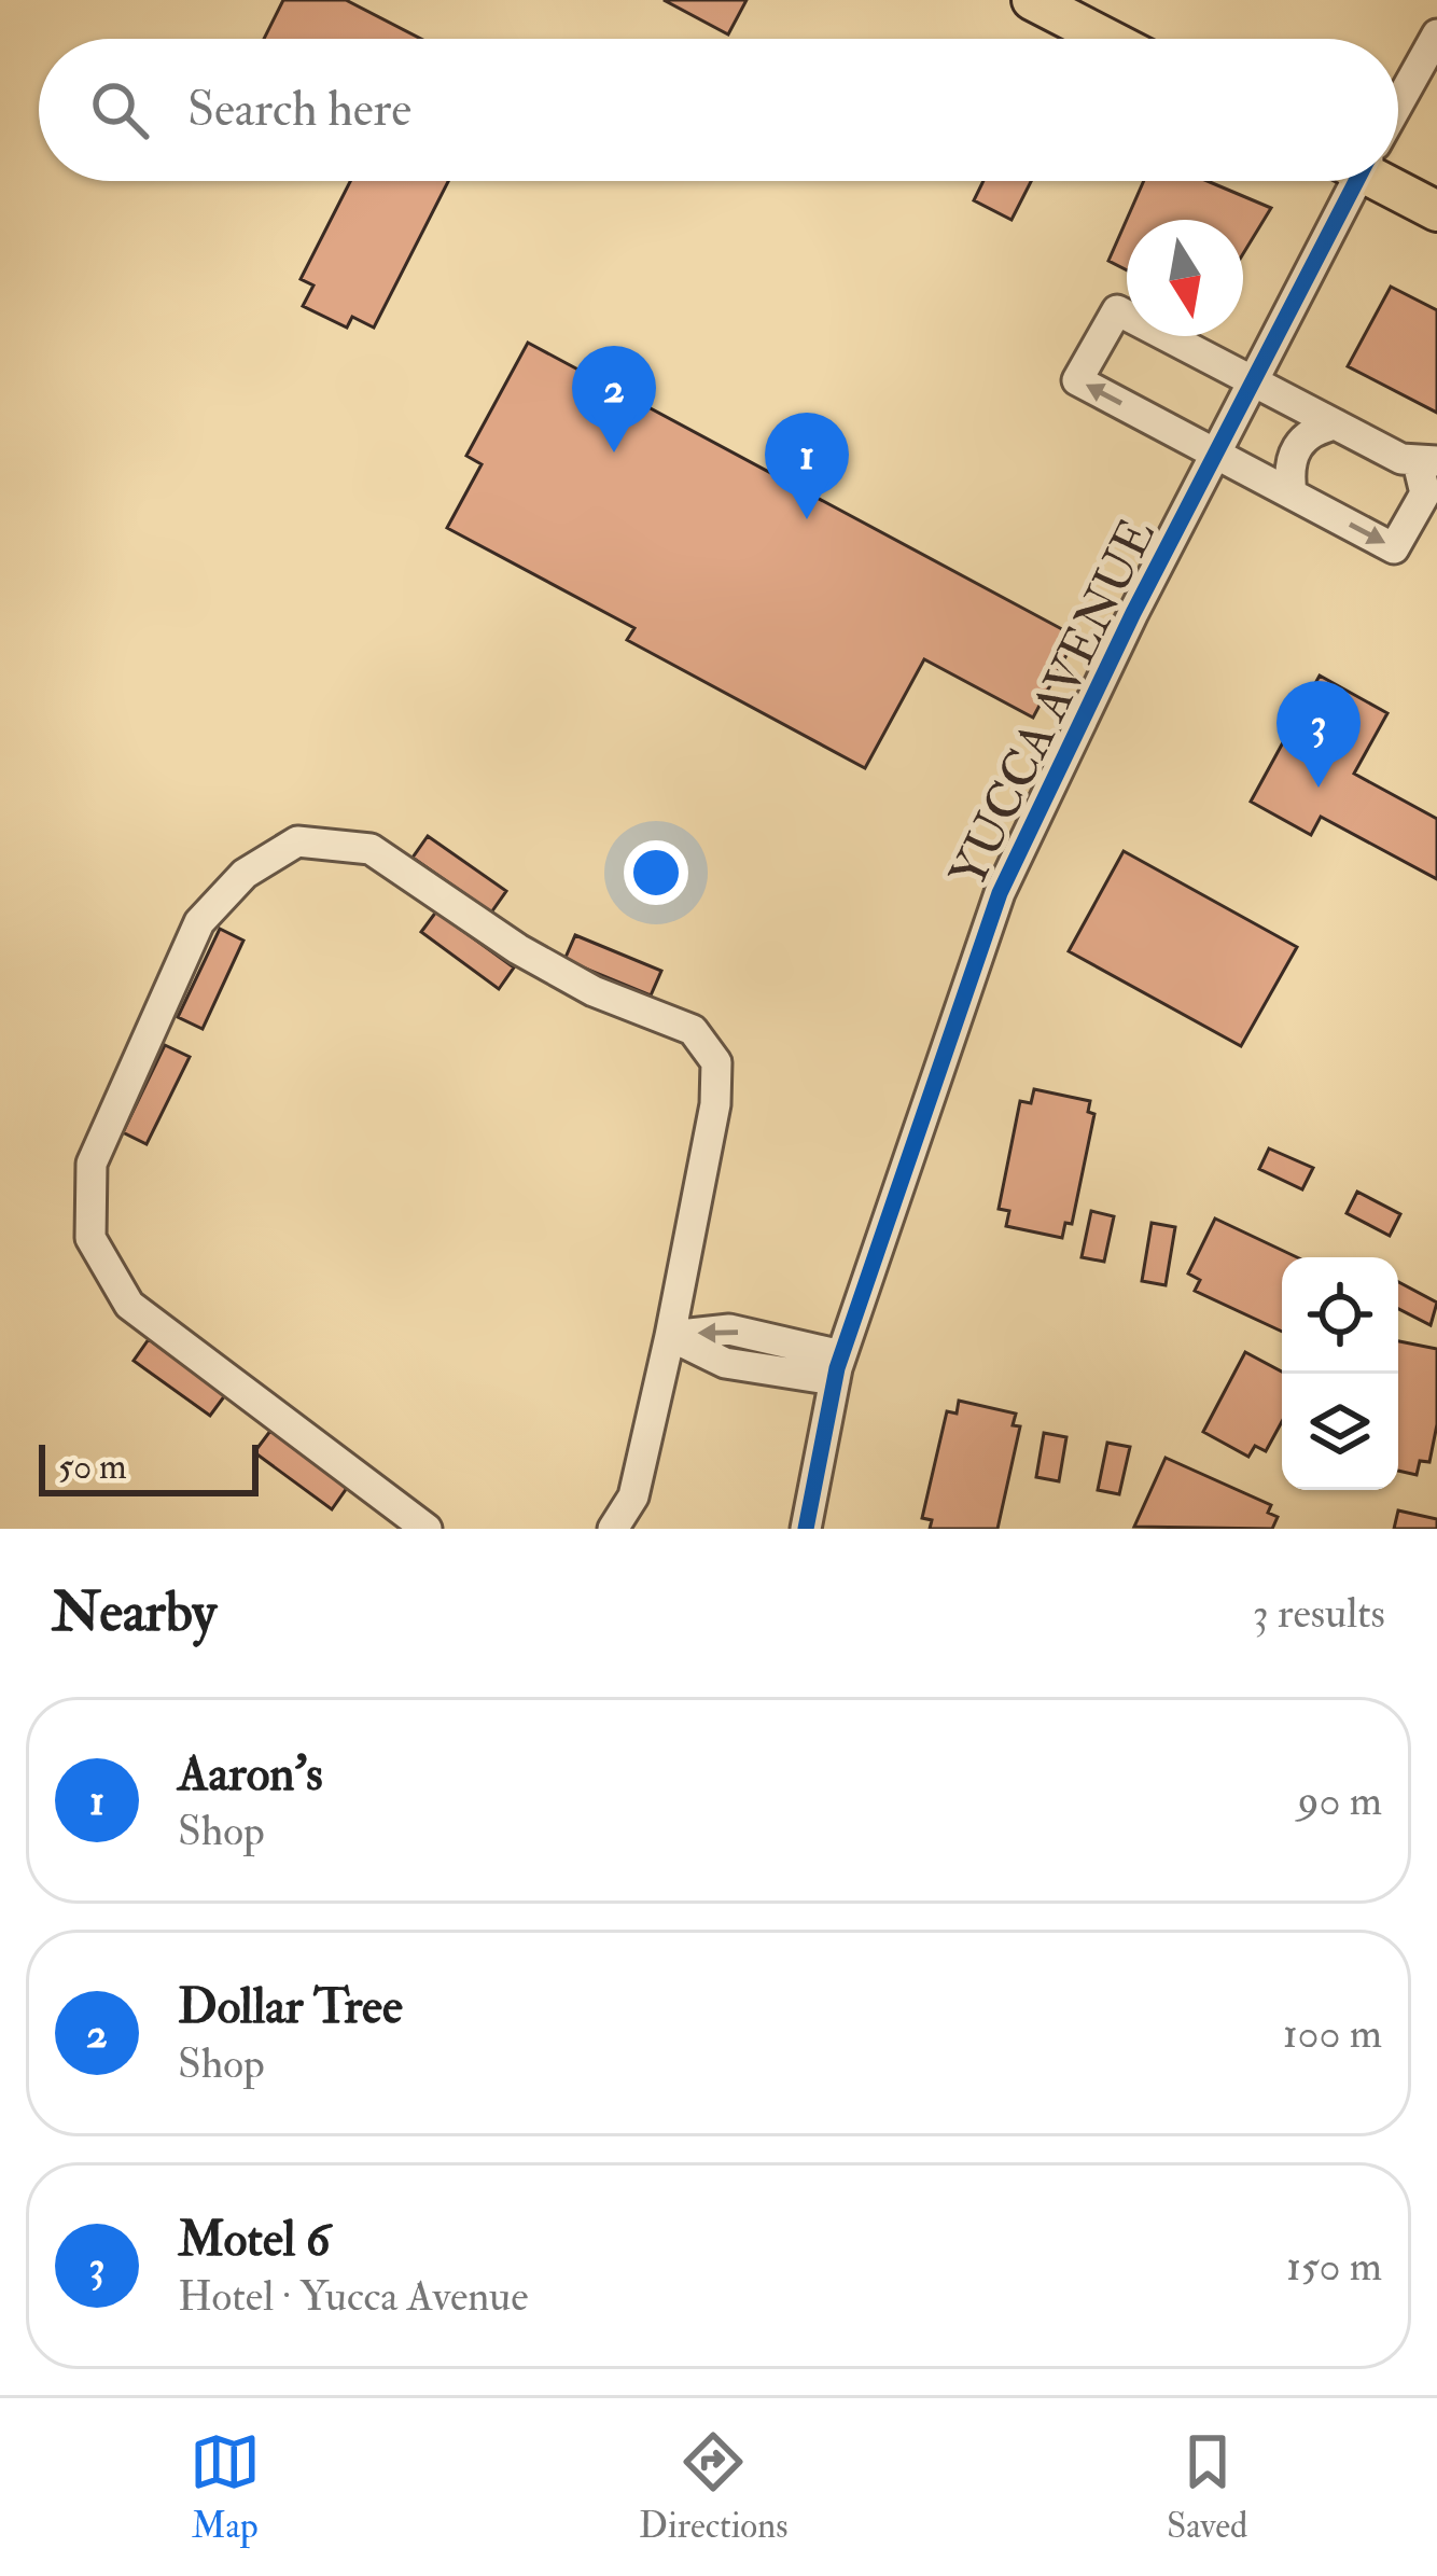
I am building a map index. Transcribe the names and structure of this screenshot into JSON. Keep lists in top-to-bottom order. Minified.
{"streets":{"street":["YUCCA AVENUE"]},"scale_bar":"50 m","north":"bottom","page":{"search":"Search here","pins":["2","1","3"],"scale":"50 m","heading":["Nearby","3 results"],"list":[{"mark":"1","name":"Aaron's","note":"Shop","value":"90 m"},{"mark":"2","name":"Dollar Tree","note":"Shop","value":"100 m"},{"mark":"3","name":"Motel 6","note":"Hotel · Yucca Avenue","value":"150 m"}],"nav":["Map","Directions","Saved"]}}
